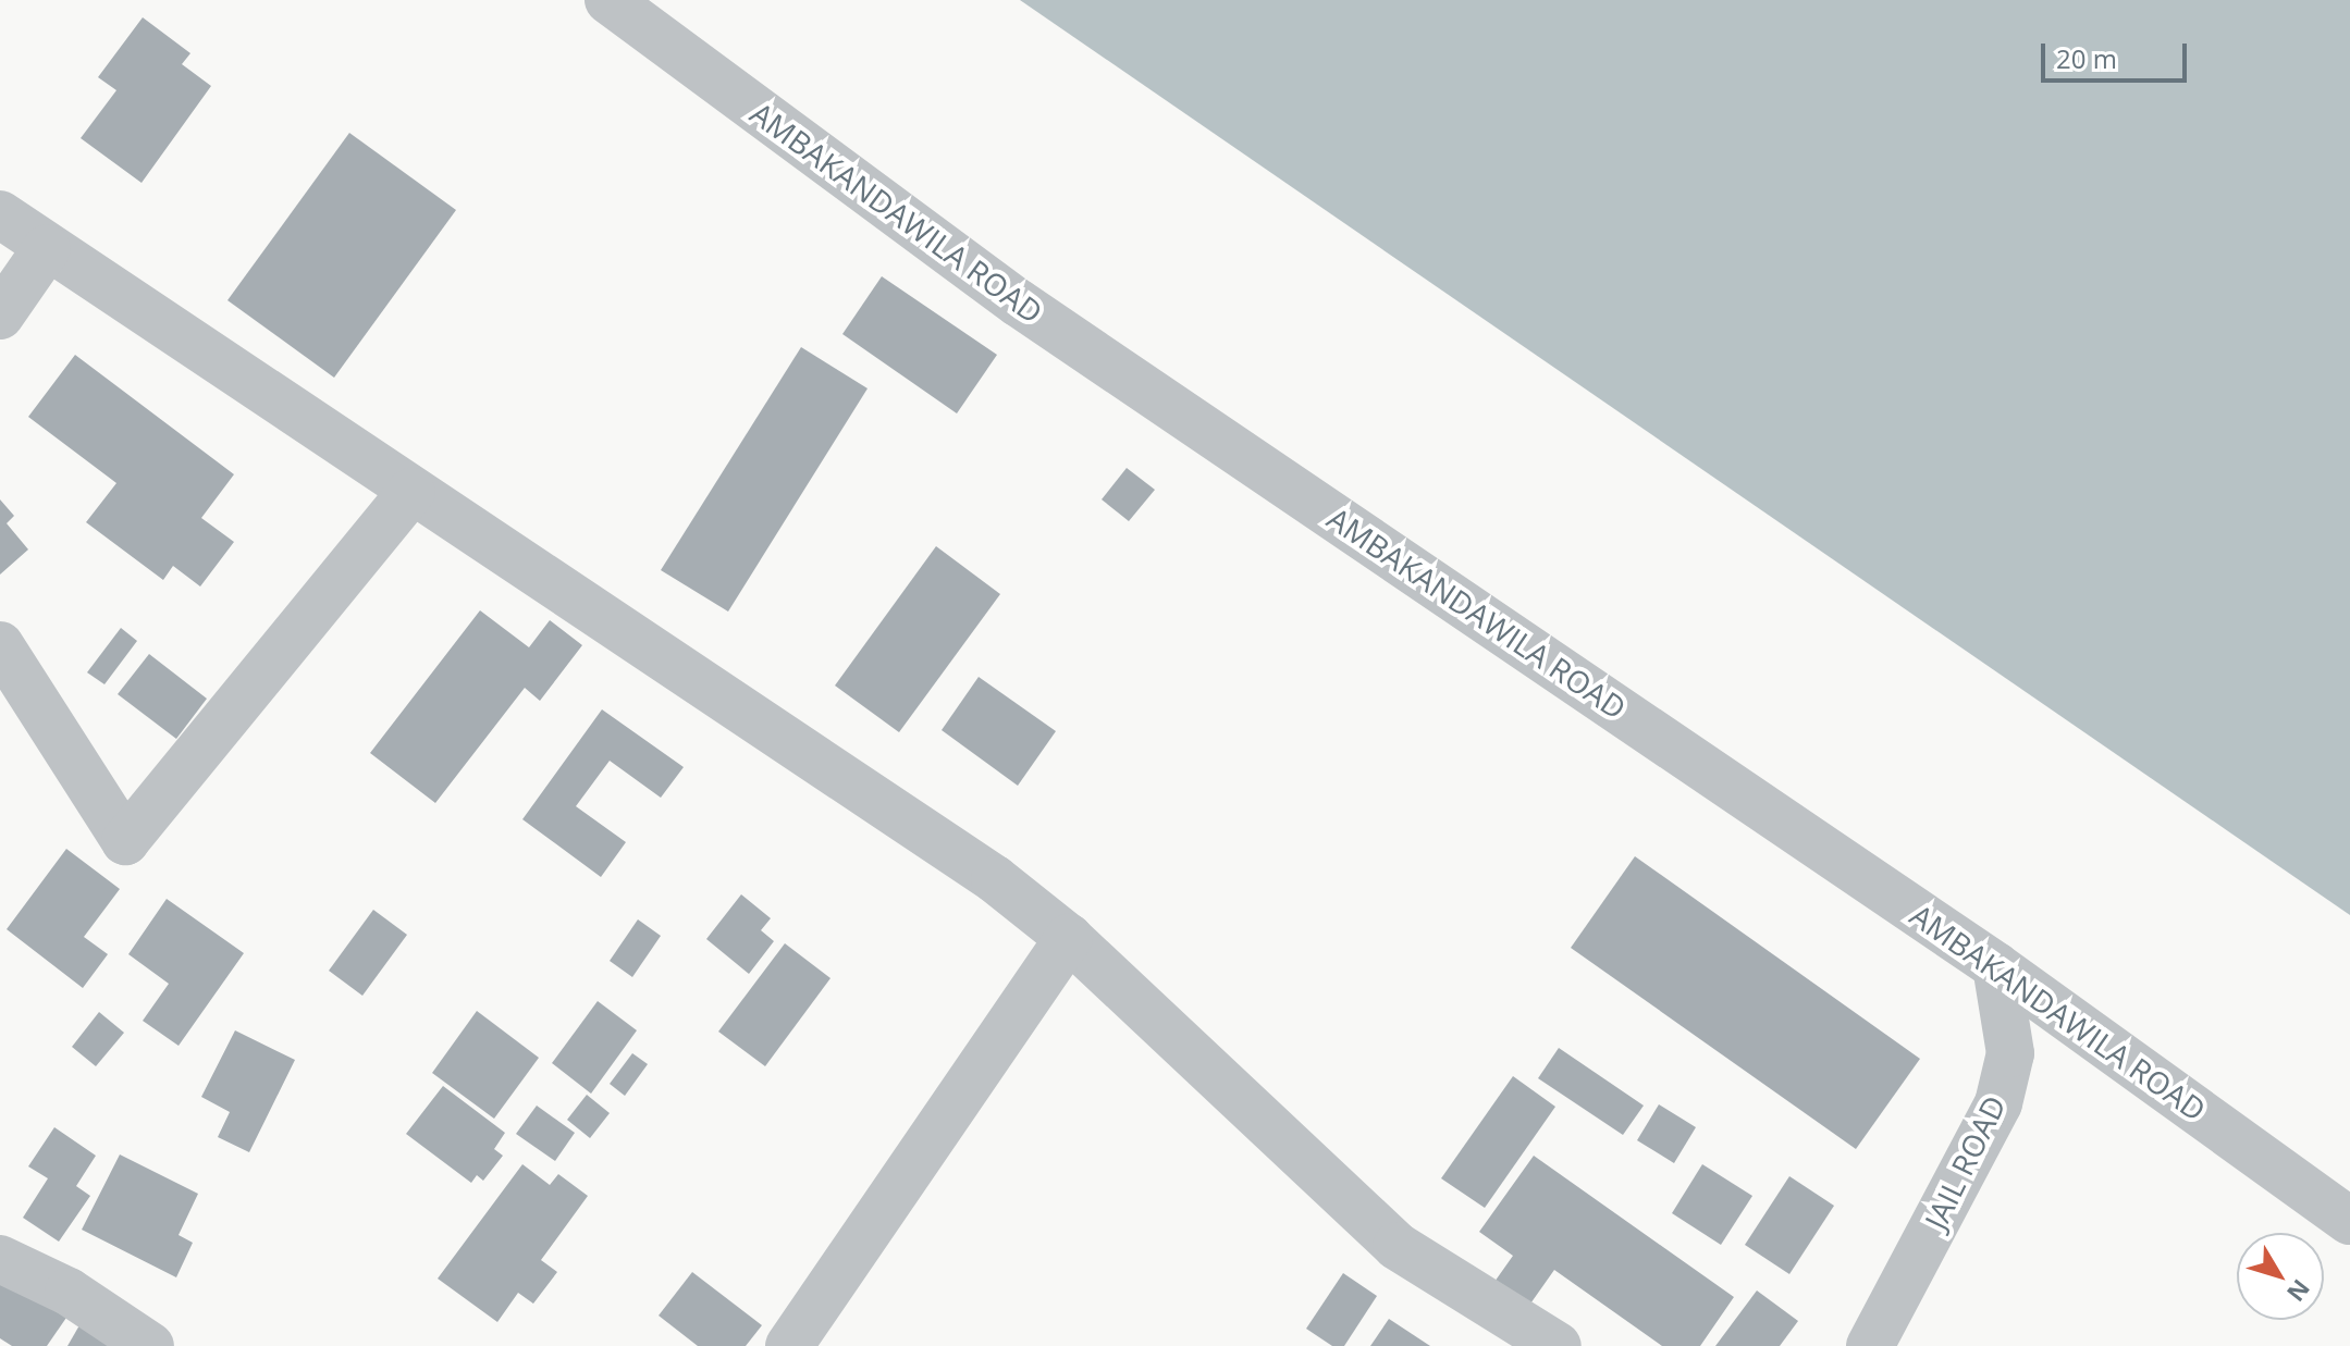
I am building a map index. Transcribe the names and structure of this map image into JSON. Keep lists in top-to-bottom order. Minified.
{"streets":{"street":["AMBAKANDAWILA ROAD","JAIL ROAD"]},"crossings":[["AMBAKANDAWILA ROAD","JAIL ROAD"]],"scale_bar":"20 m","north":"bottom right"}
